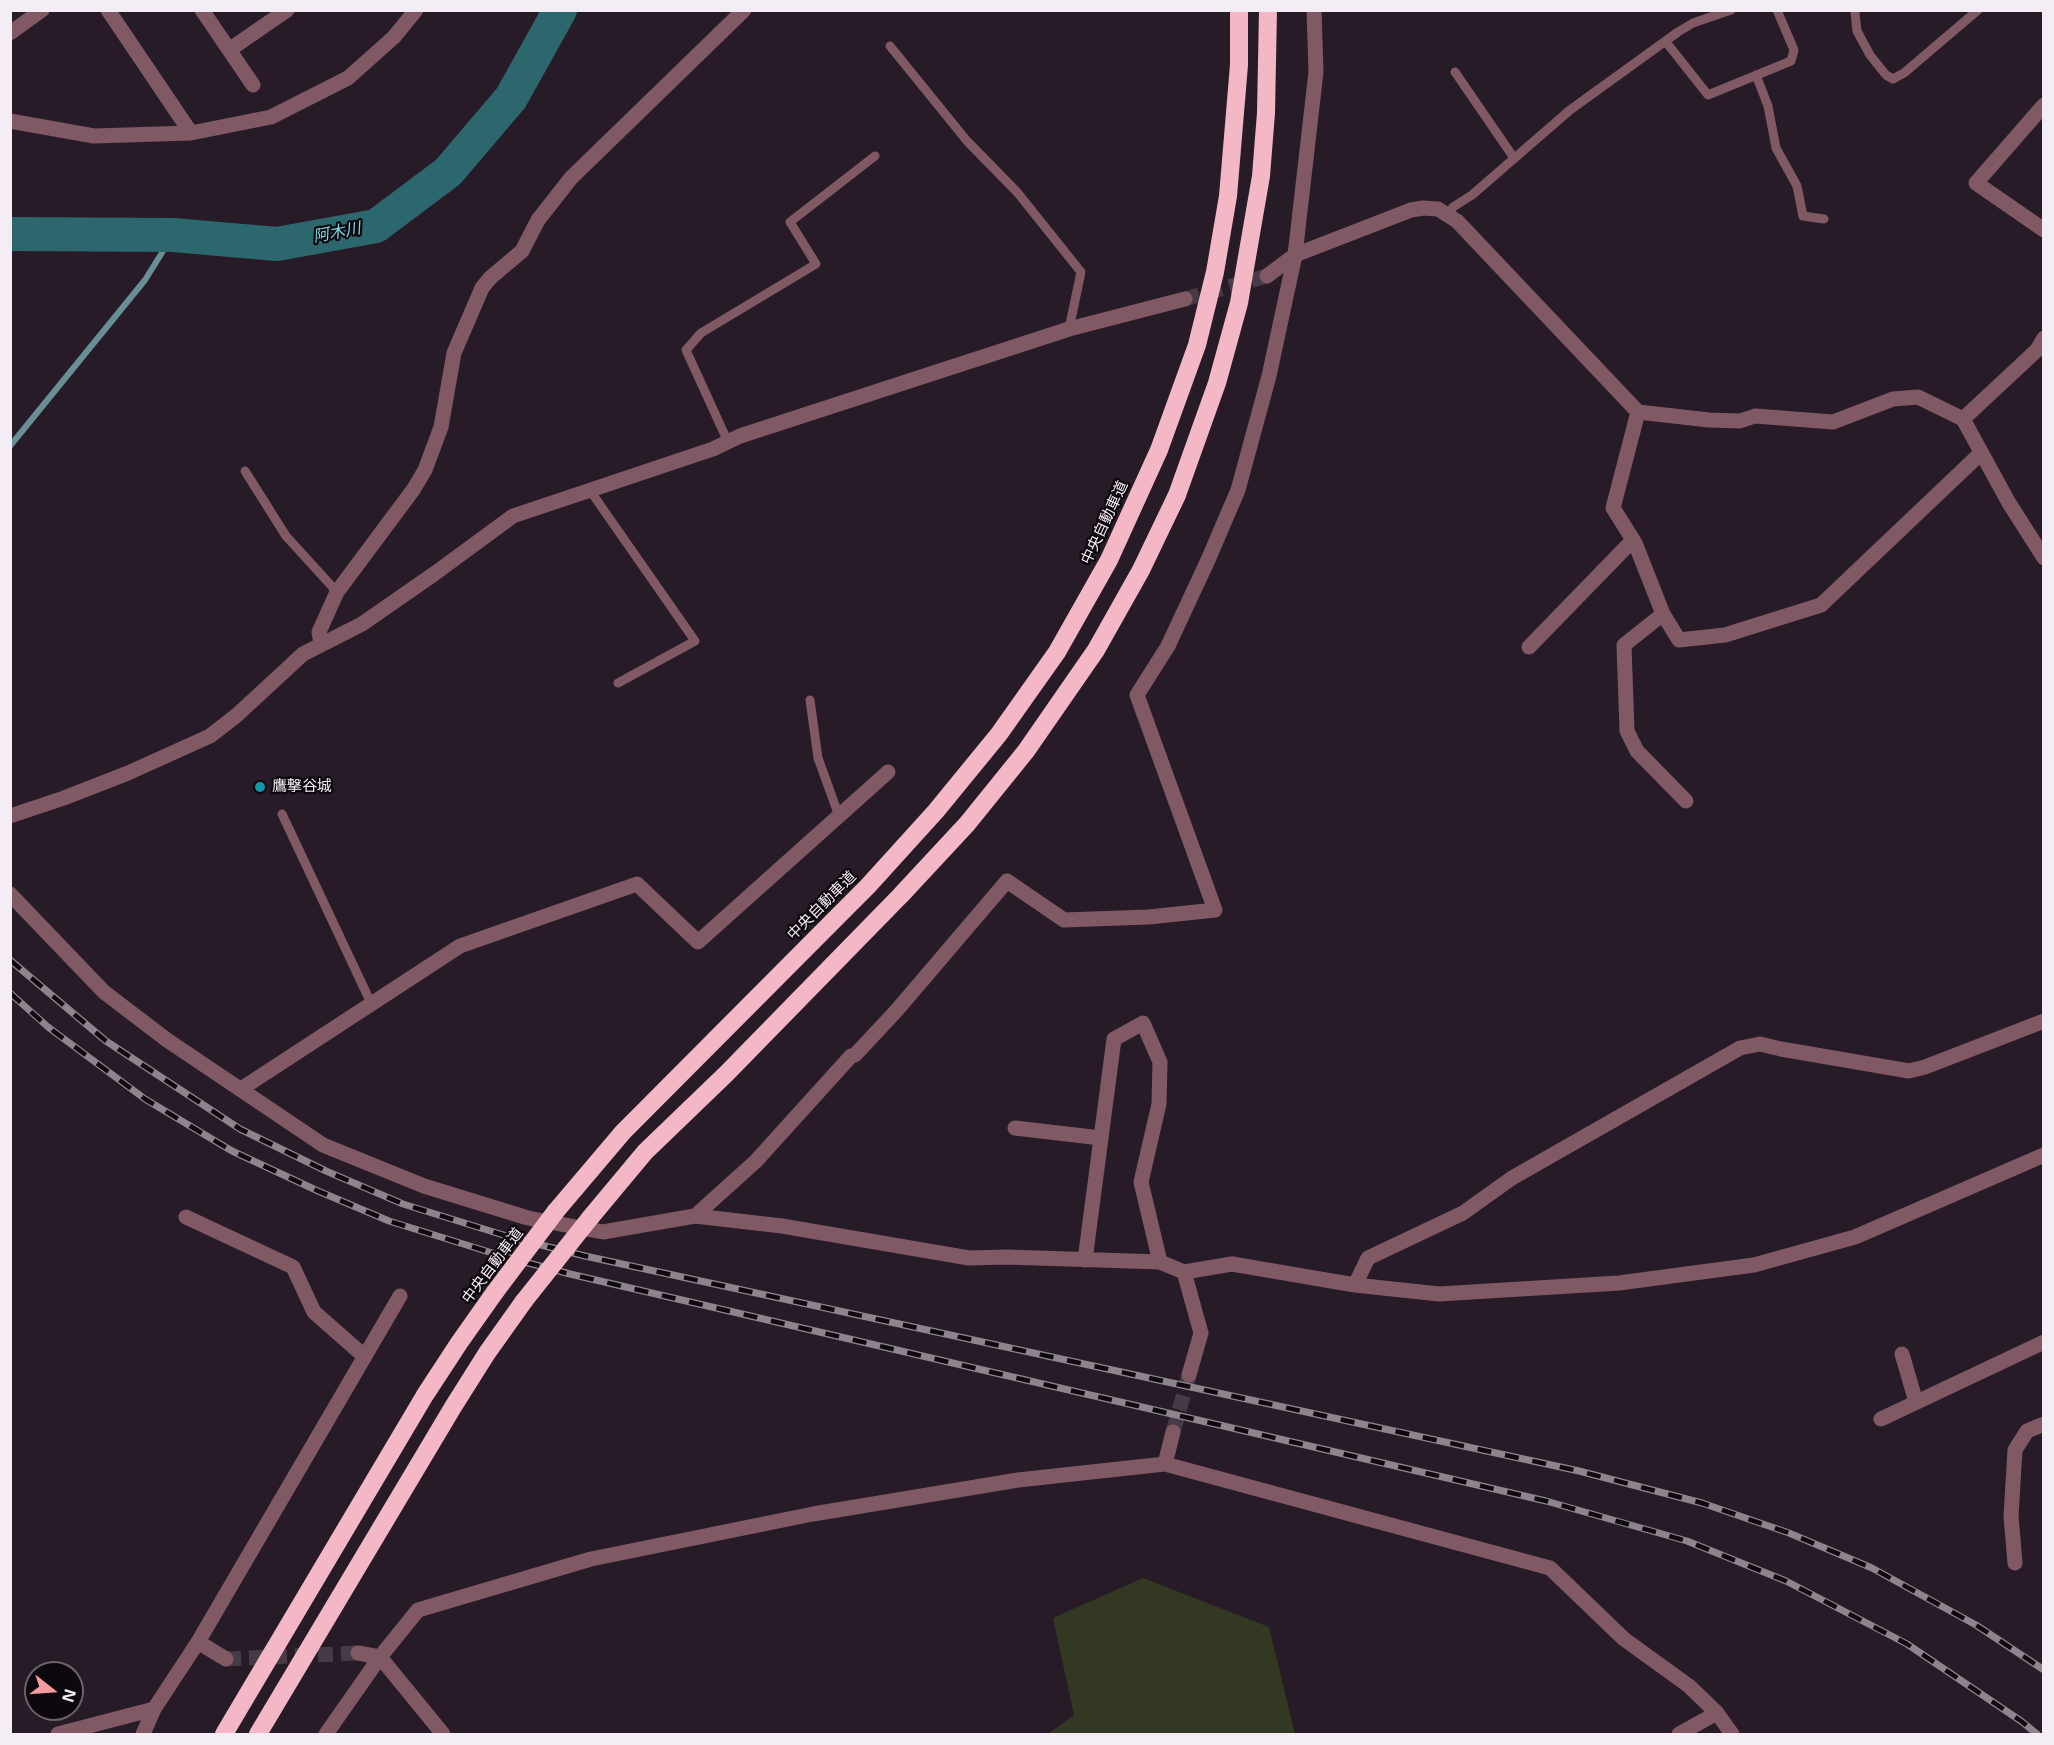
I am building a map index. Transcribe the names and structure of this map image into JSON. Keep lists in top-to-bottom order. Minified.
{"streets":{"highway":["中央自動車道"]},"water":["阿木川"],"places":["鷹撃谷城"],"north":"right"}
